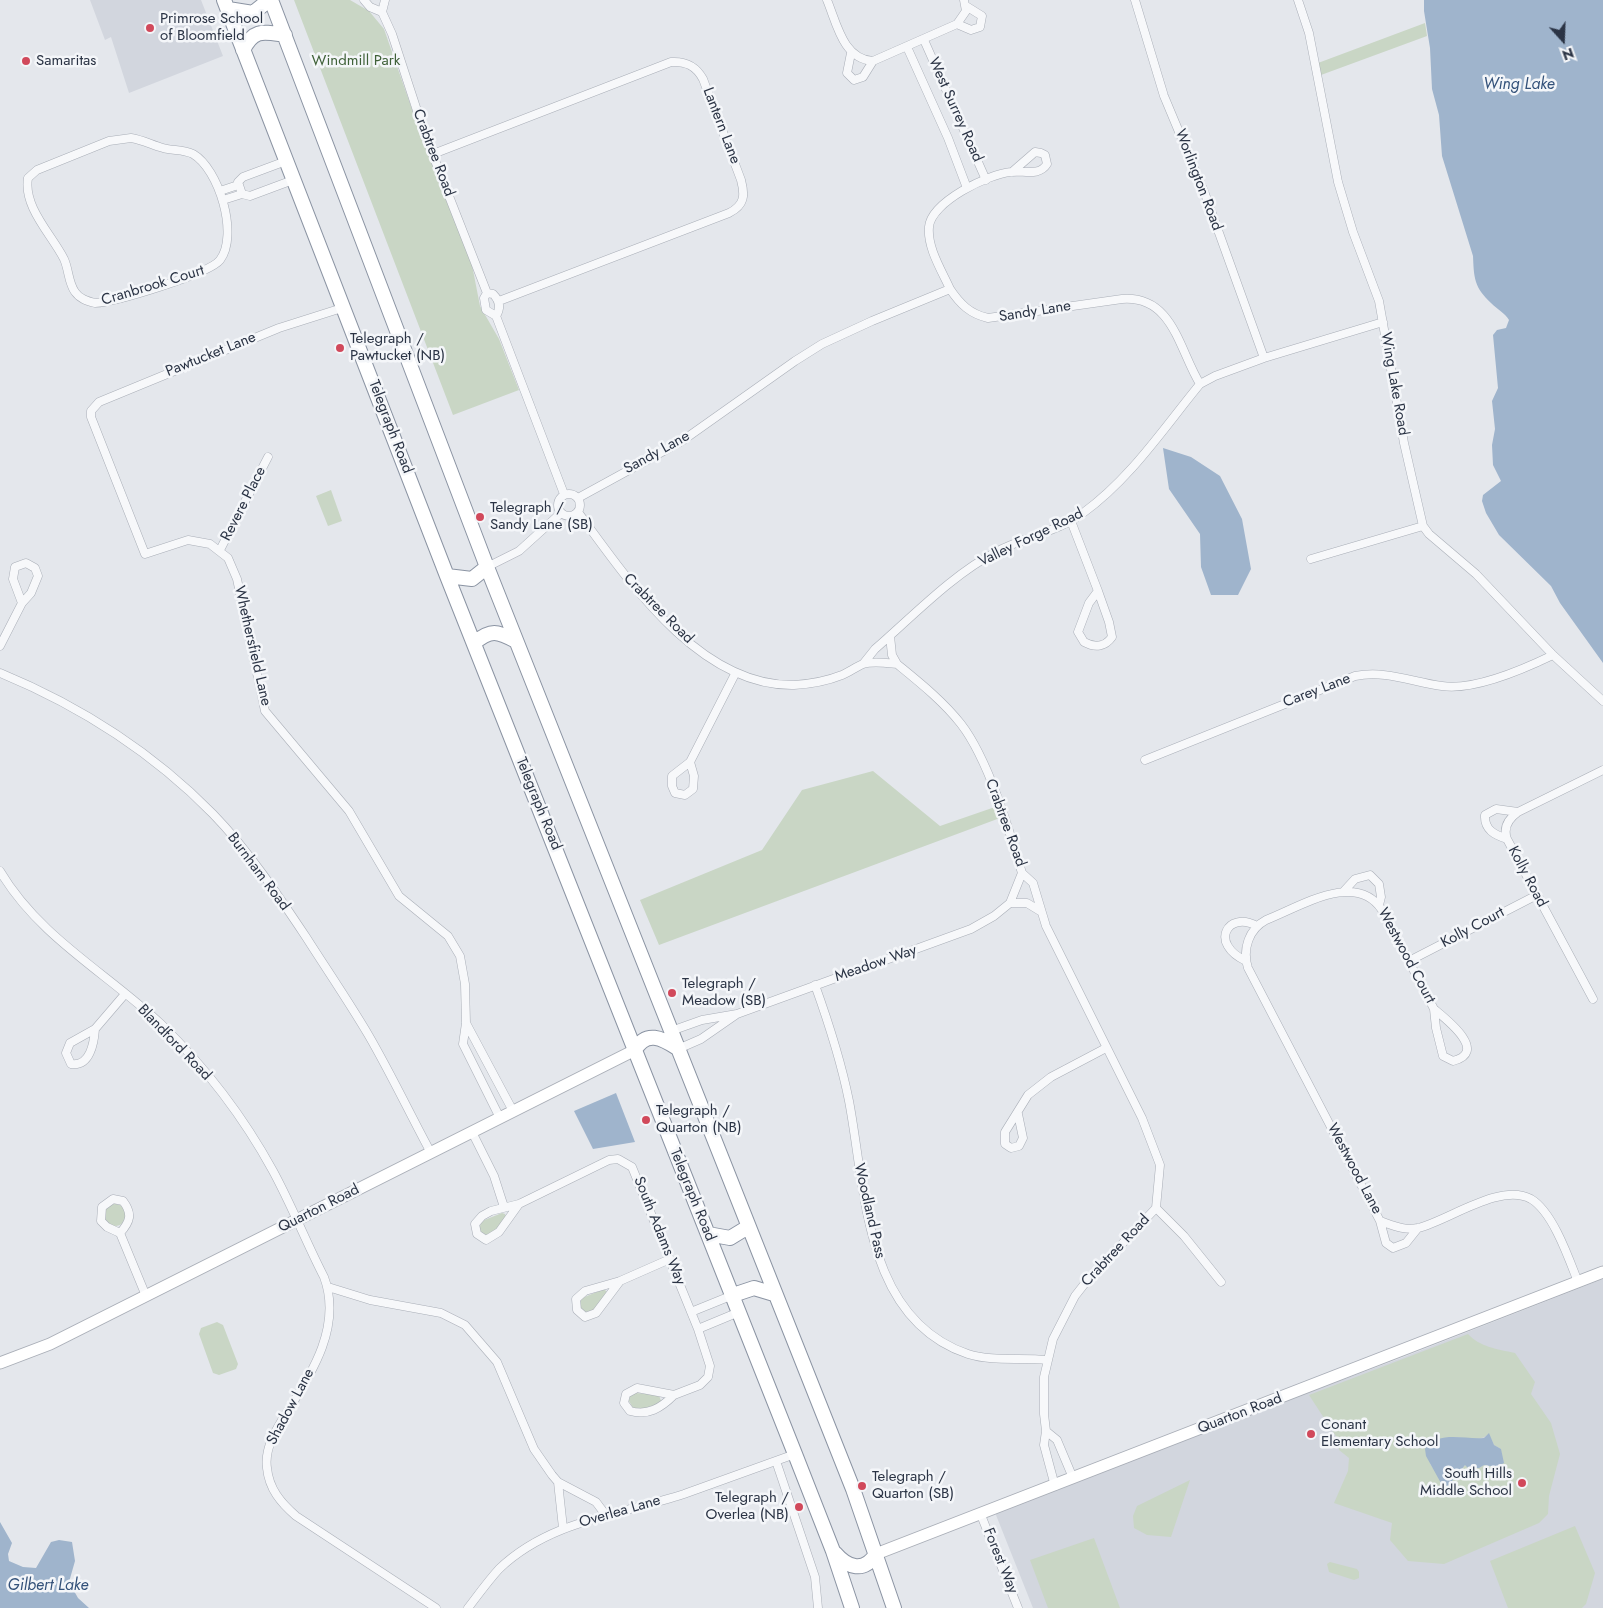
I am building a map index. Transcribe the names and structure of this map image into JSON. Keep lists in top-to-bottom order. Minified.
{"streets":{"highway":["Telegraph Road"],"street":["West Surrey Road","Lantern Lane","Crabtree Road","Worlington Road","Cranbrook Court","Sandy Lane","Pawtucket Lane","Wing Lake Road","Revere Place","Valley Forge Road","Whethersfield Lane","Carey Lane","Burnham Road","Kolly Road","Kolly Court","Westwood Court","Meadow Way","Blandford Road","Westwood Lane","Quarton Road","Woodland Pass","South Adams Way","Shadow Lane","Overlea Lane","Forest Way"]},"crossings":[["Crabtree Road","Sandy Lane"],["Crabtree Road","Valley Forge Road"],["Crabtree Road","Quarton Road"],["Crabtree Road","Woodland Pass"],["Sandy Lane","Valley Forge Road"],["Pawtucket Lane","Telegraph Road"],["Pawtucket Lane","Revere Place"],["Pawtucket Lane","Whethersfield Lane"],["Telegraph Road","Quarton Road"],["Telegraph Road","Overlea Lane"],["Revere Place","Whethersfield Lane"],["Whethersfield Lane","Quarton Road"],["Burnham Road","Quarton Road"],["Kolly Road","Kolly Court"],["Kolly Court","Westwood Court"],["Meadow Way","Woodland Pass"],["Blandford Road","Quarton Road"],["Blandford Road","Shadow Lane"],["Westwood Lane","Quarton Road"],["Quarton Road","Shadow Lane"],["Quarton Road","Forest Way"]],"water":["Wing Lake","Gilbert Lake"],"parks":["Windmill Park"],"places":["Primrose School of Bloomfield","Samaritas","Telegraph / Pawtucket (NB)","Telegraph / Sandy Lane (SB)","Telegraph / Meadow (SB)","Telegraph / Quarton (NB)","Conant Elementary School","South Hills Middle School","Telegraph / Quarton (SB)","Telegraph / Overlea (NB)"],"north":"bottom"}
